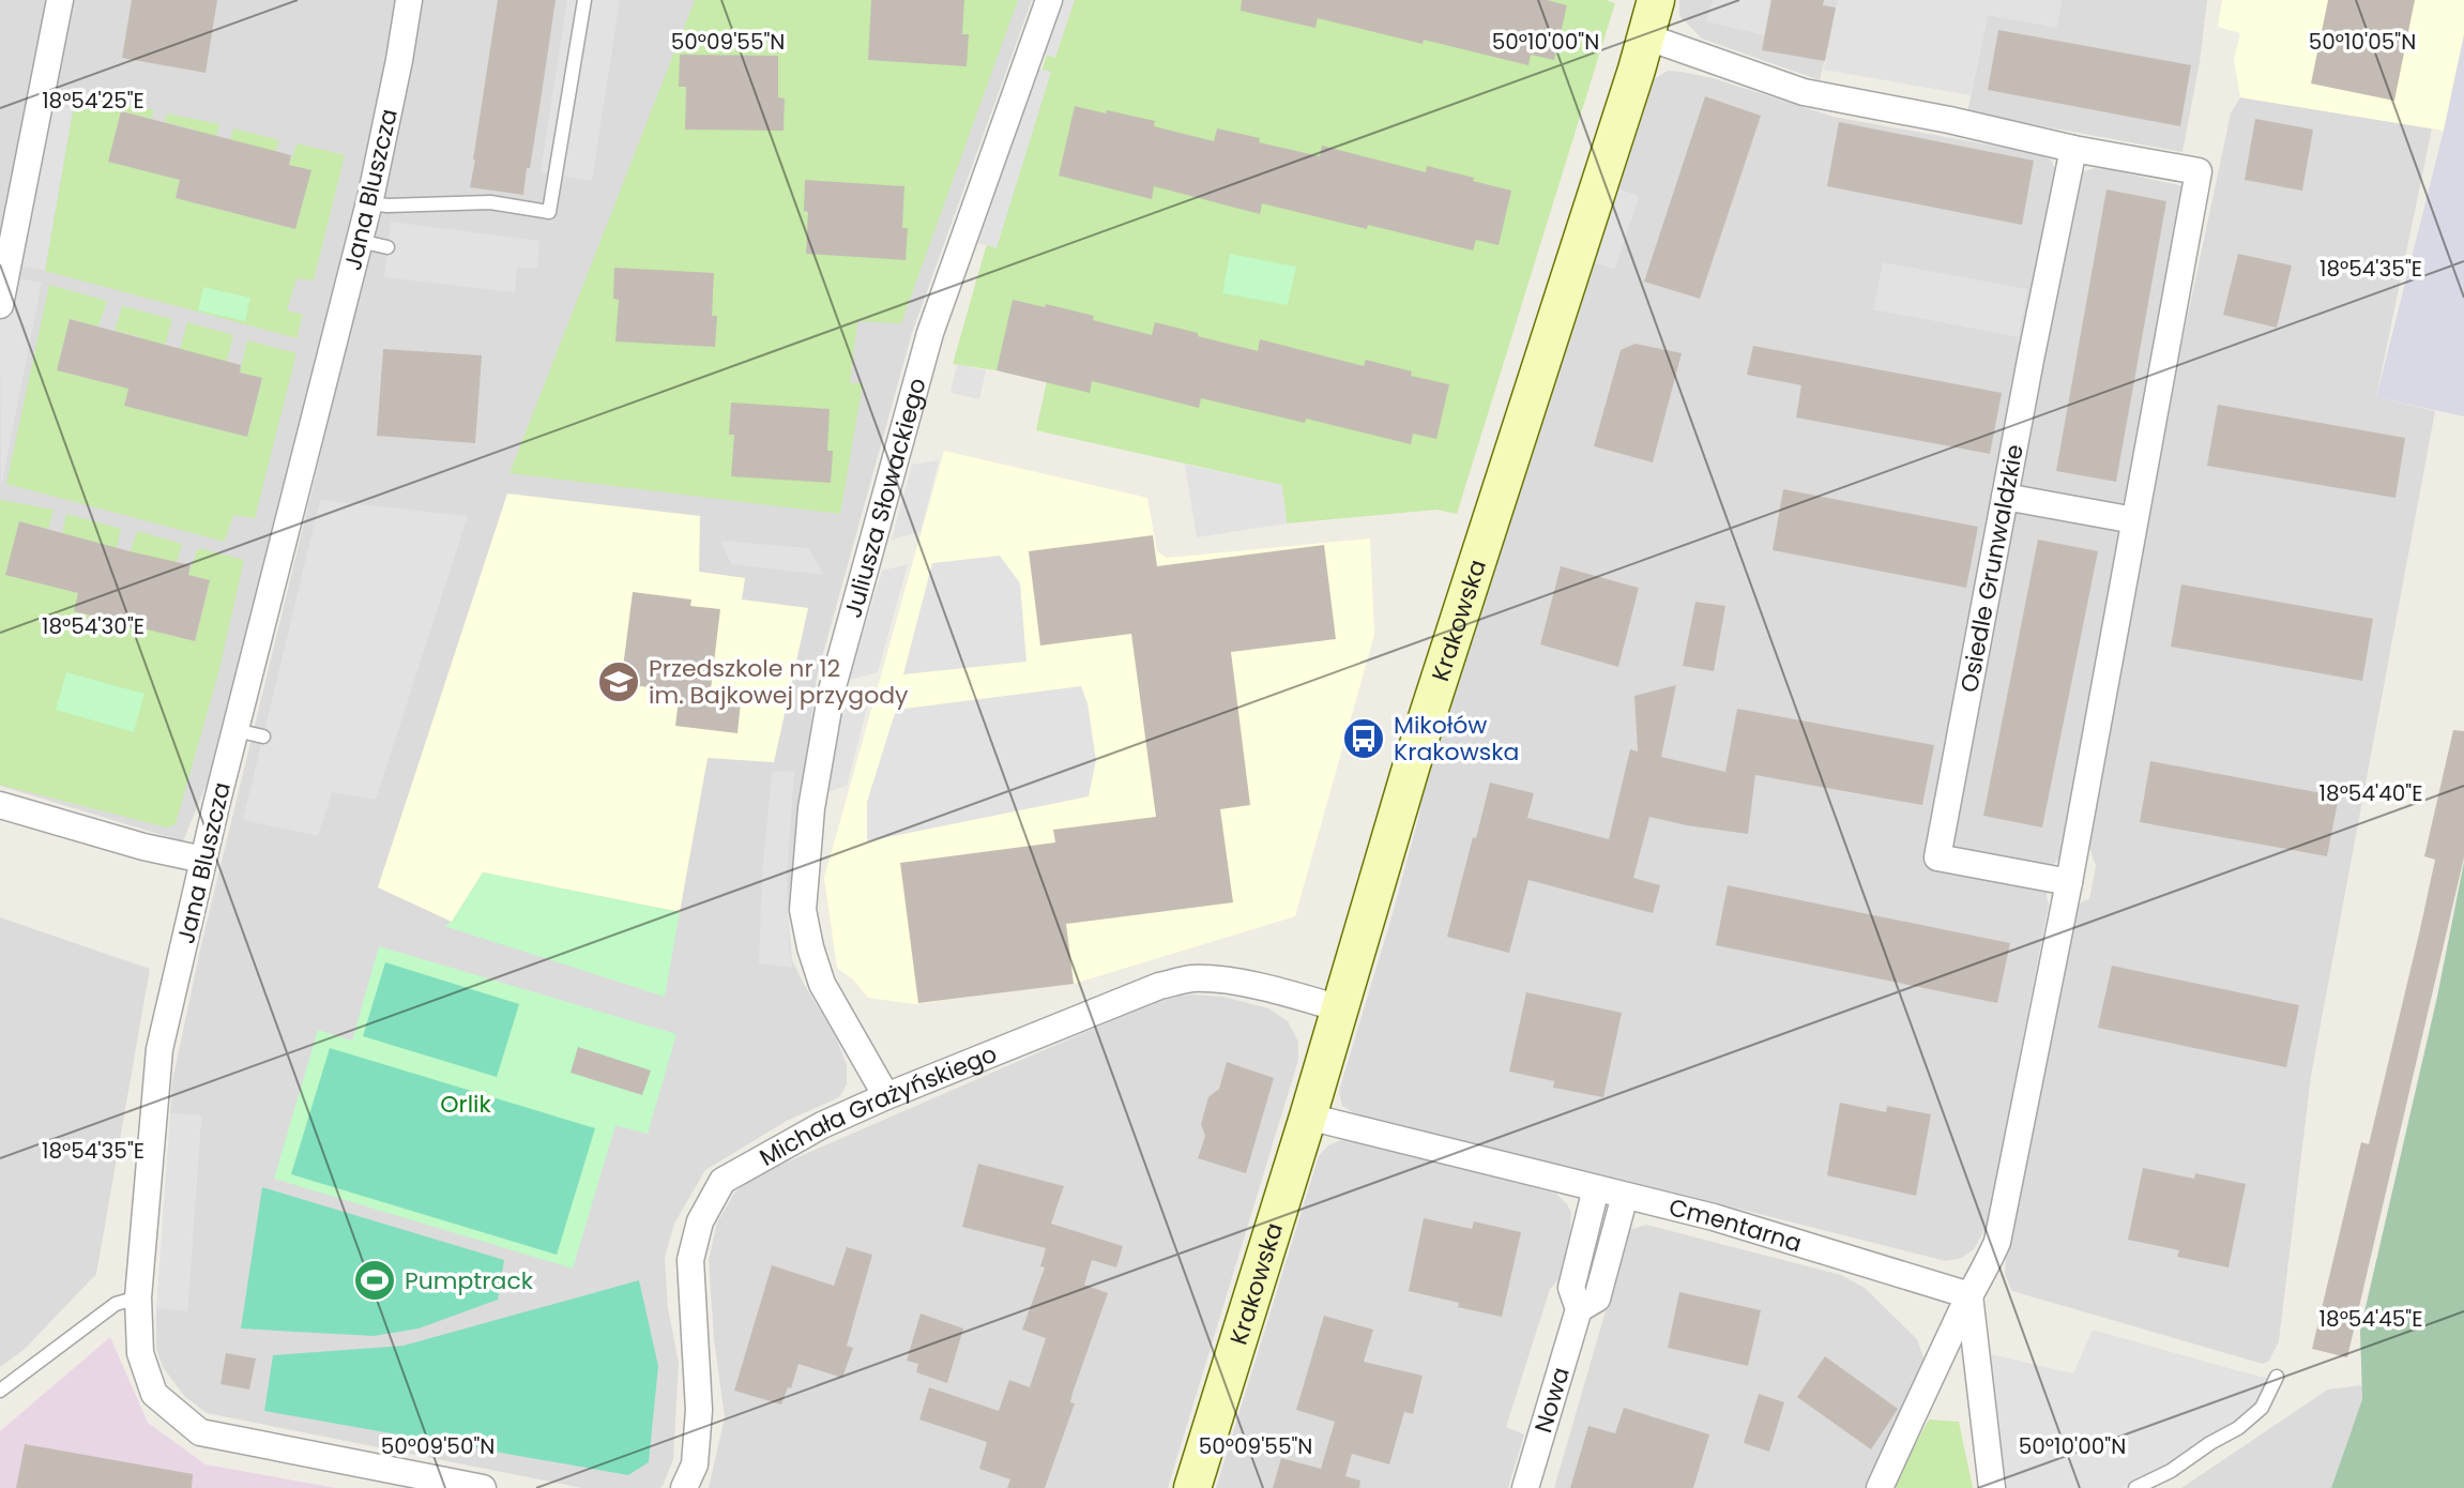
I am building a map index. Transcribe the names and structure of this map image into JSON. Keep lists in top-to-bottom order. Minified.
{"streets":{"street":["Jana Bluszcza","Juliusza Słowackiego","Osiedle Grunwaldzkie","Krakowska","Michała Grażyńskiego","Cmentarna","Nowa"]},"crossings":[["Juliusza Słowackiego","Michała Grażyńskiego"],["Krakowska","Michała Grażyńskiego"],["Krakowska","Cmentarna"],["Cmentarna","Nowa"]],"parks":["Orlik"],"places":{"school or university":["Przedszkole nr 12 im. Bajkowej przygody"],"bus stop":["Mikołów Krakowska"],"sports":["Pumptrack"]},"coordinates":["50°09'55\"N","50°10'00\"N","50°10'05\"N","18°54'25\"E","18°54'35\"E","18°54'30\"E","18°54'40\"E","18°54'45\"E","50°09'50\"N"]}
